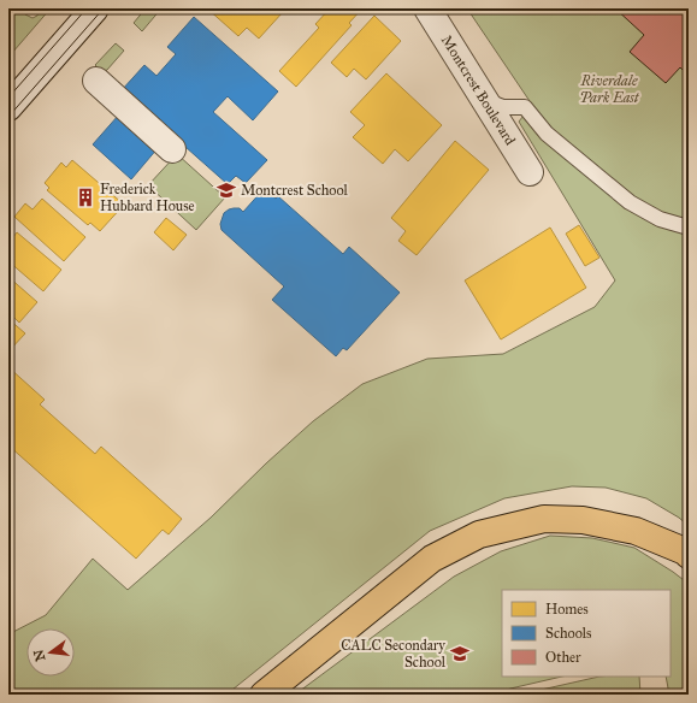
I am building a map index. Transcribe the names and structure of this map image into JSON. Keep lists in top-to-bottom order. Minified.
{"streets":{"street":["Montcrest Boulevard"]},"parks":["Riverdale Park East"],"places":{"school or university":["Montcrest School","CALC Secondary School"],"building":["Frederick Hubbard House"]},"legend":["Homes","Schools","Other"],"north":"left"}
